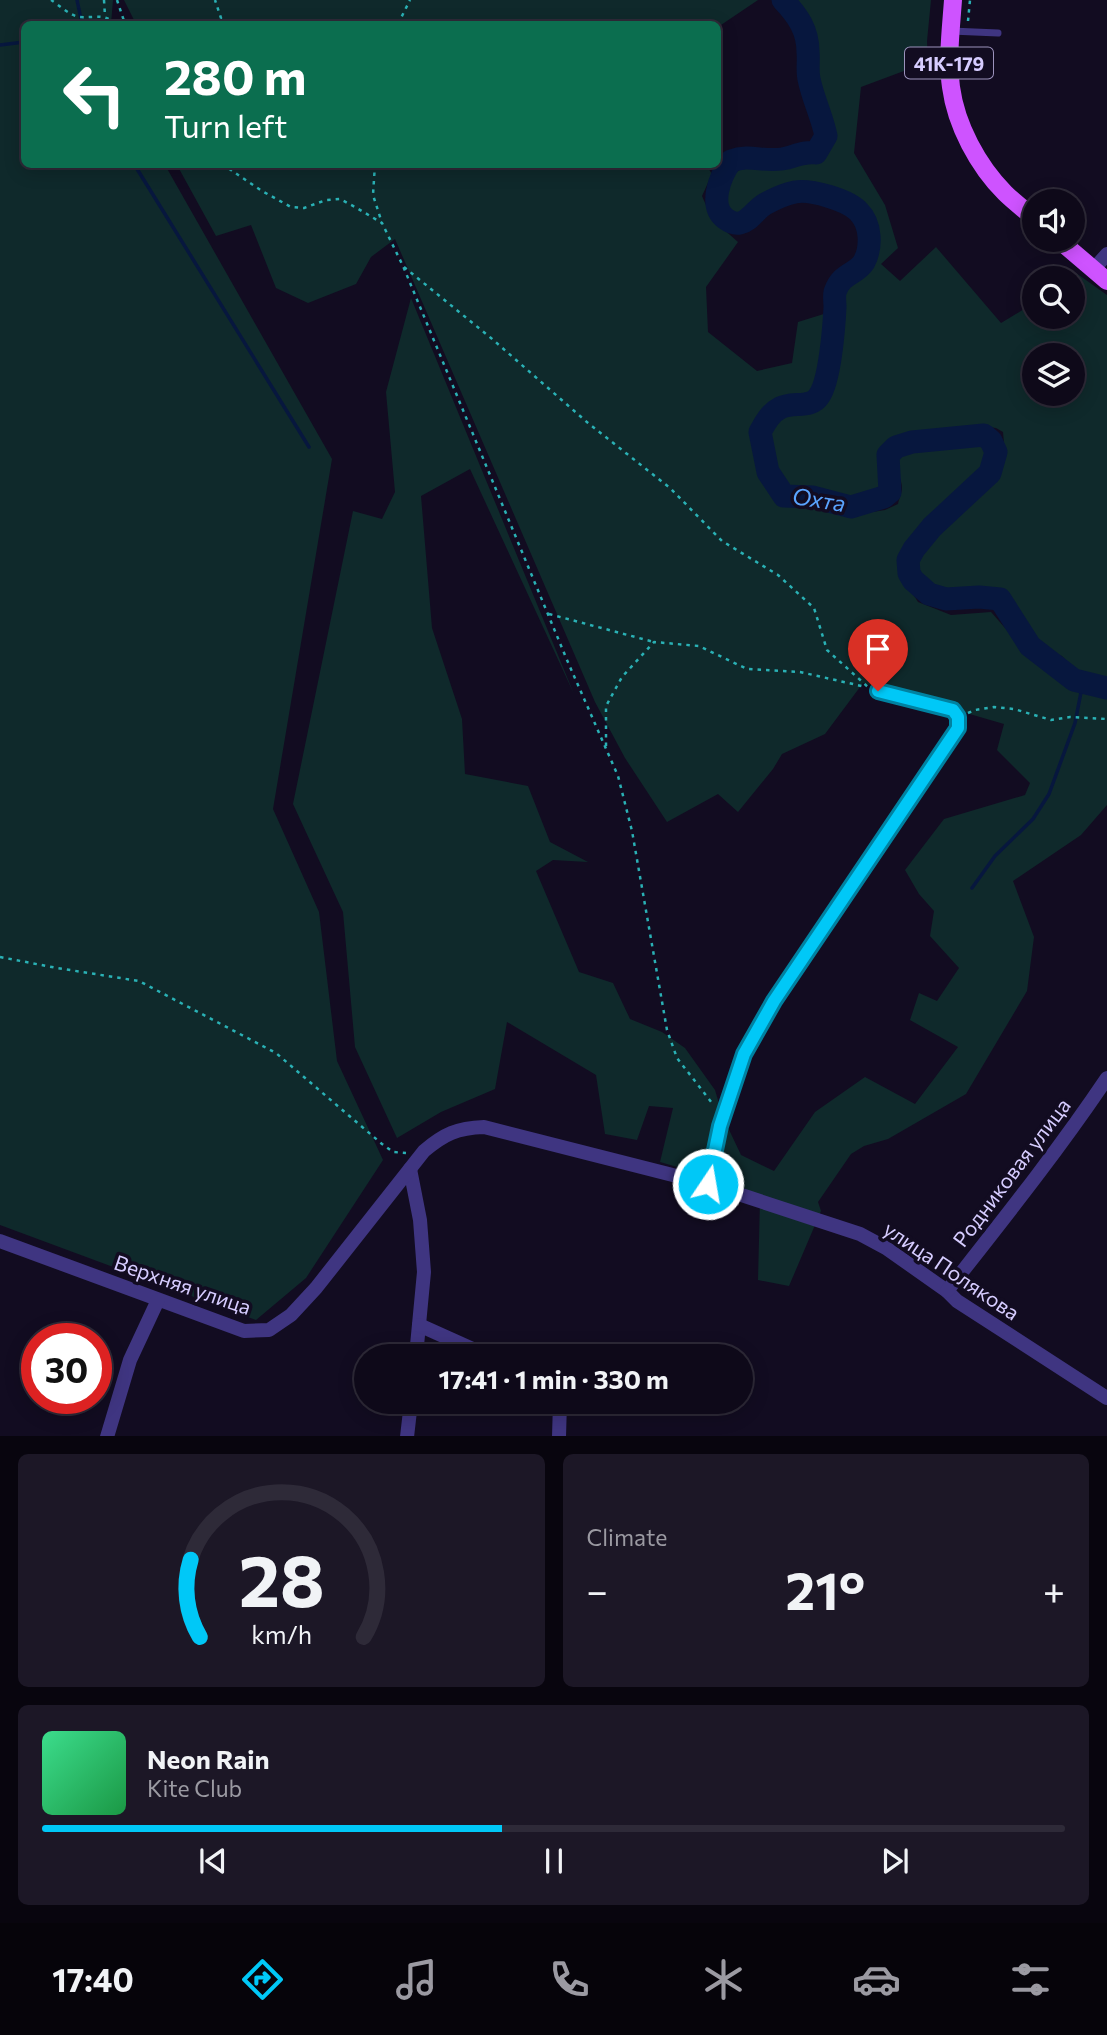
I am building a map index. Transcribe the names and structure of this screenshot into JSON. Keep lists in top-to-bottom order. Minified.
{"streets":{"main road":["41К-179"],"street":["Родниковая улица","улица Полякова","Верхняя улица"]},"crossings":[["Родниковая улица","улица Полякова"],["улица Полякова","Верхняя улица"]],"water":["Охта"],"page":{"turn":["280 m","Turn left"],"limit":"30","trip":"17:41 · 1 min · 330 m","tile":"Climate","heat":["−","21°","+"],"song":["Neon Rain","Kite Club"],"tabs":"17:40","gauge":["28","km/h"]}}
